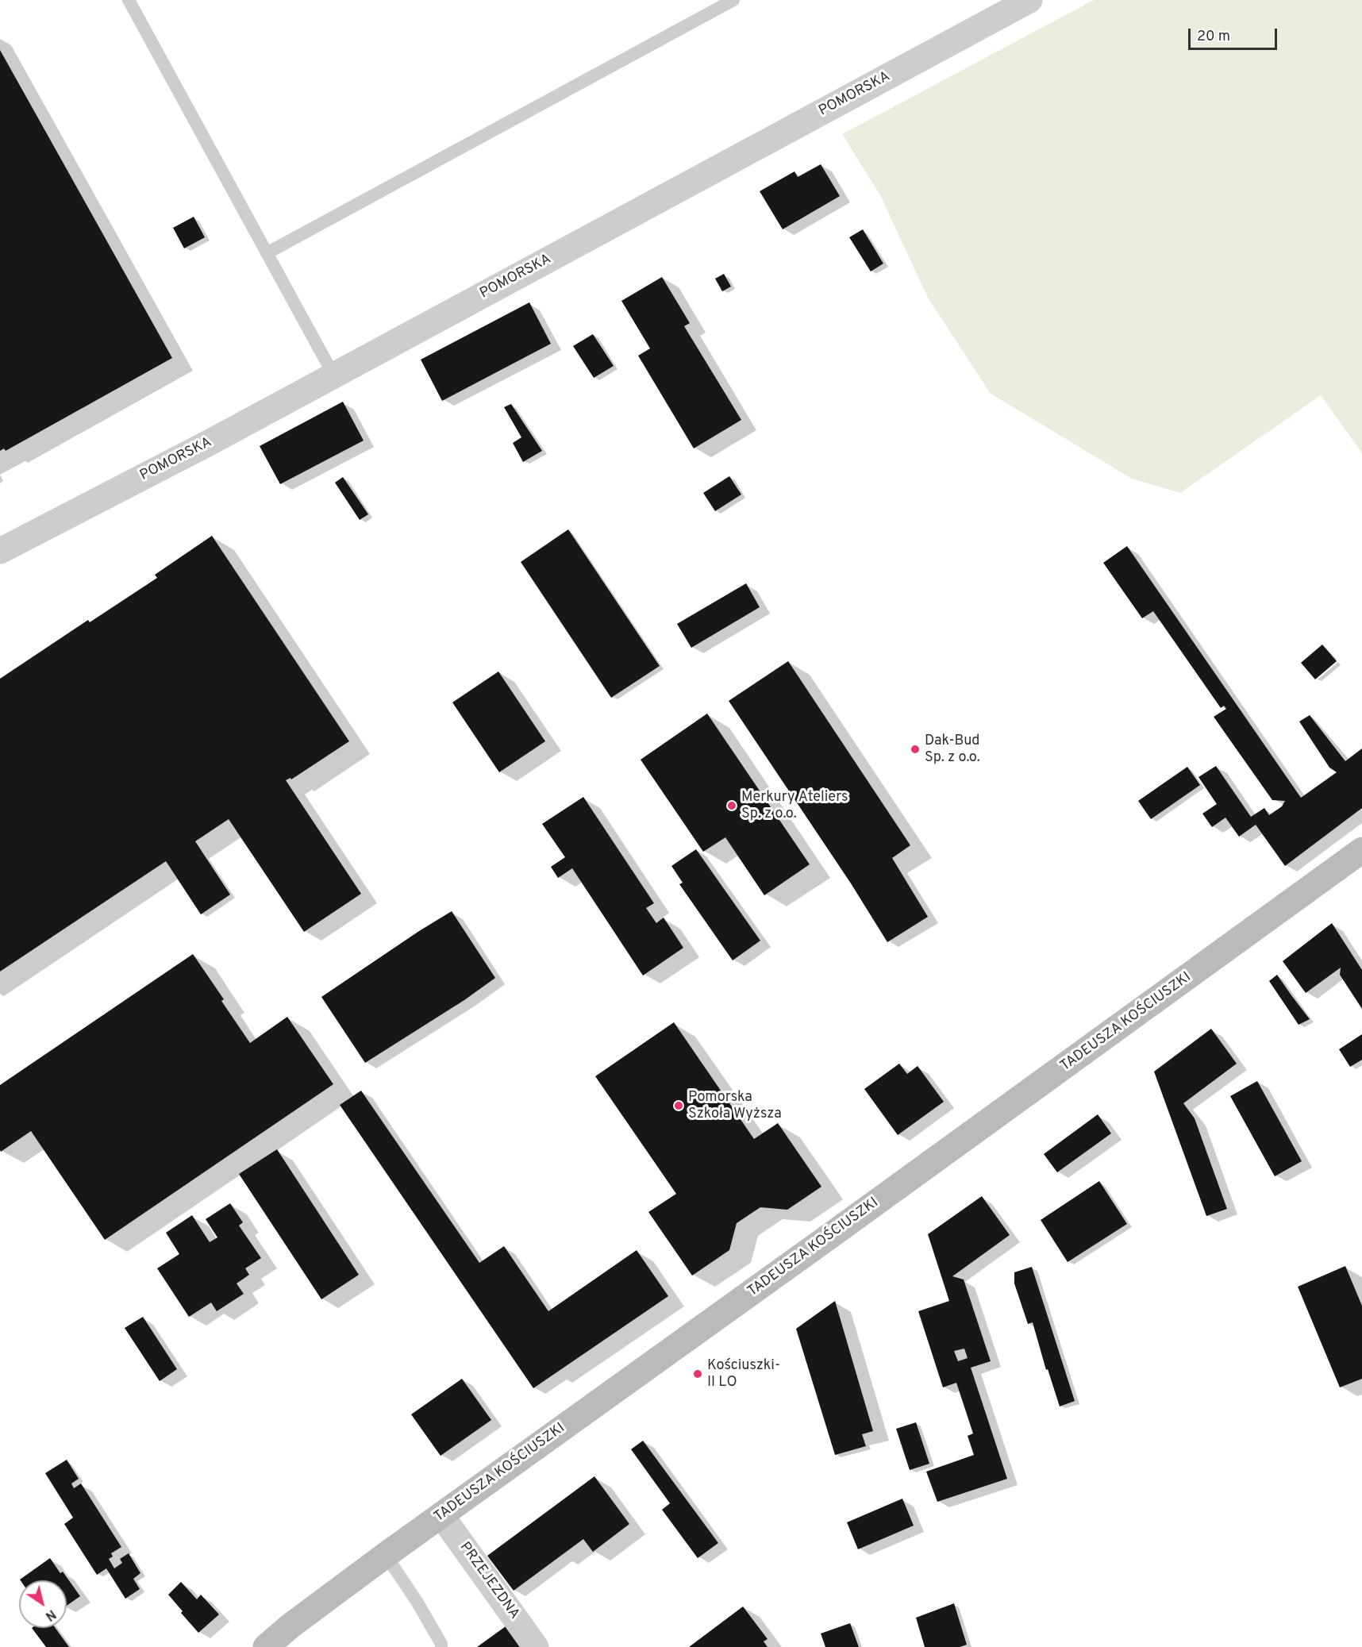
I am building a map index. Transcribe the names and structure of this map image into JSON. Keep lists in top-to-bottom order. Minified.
{"streets":{"street":["POMORSKA","TADEUSZA KOŚCIUSZKI","PRZEJEZDNA"]},"crossings":[["TADEUSZA KOŚCIUSZKI","PRZEJEZDNA"]],"places":["Dak-Bud Sp. z o.o.","Merkury Ateliers Sp. z o.o.","Pomorska Szkoła Wyższa","Kościuszki- II LO"],"scale_bar":"20 m","north":"bottom right"}
